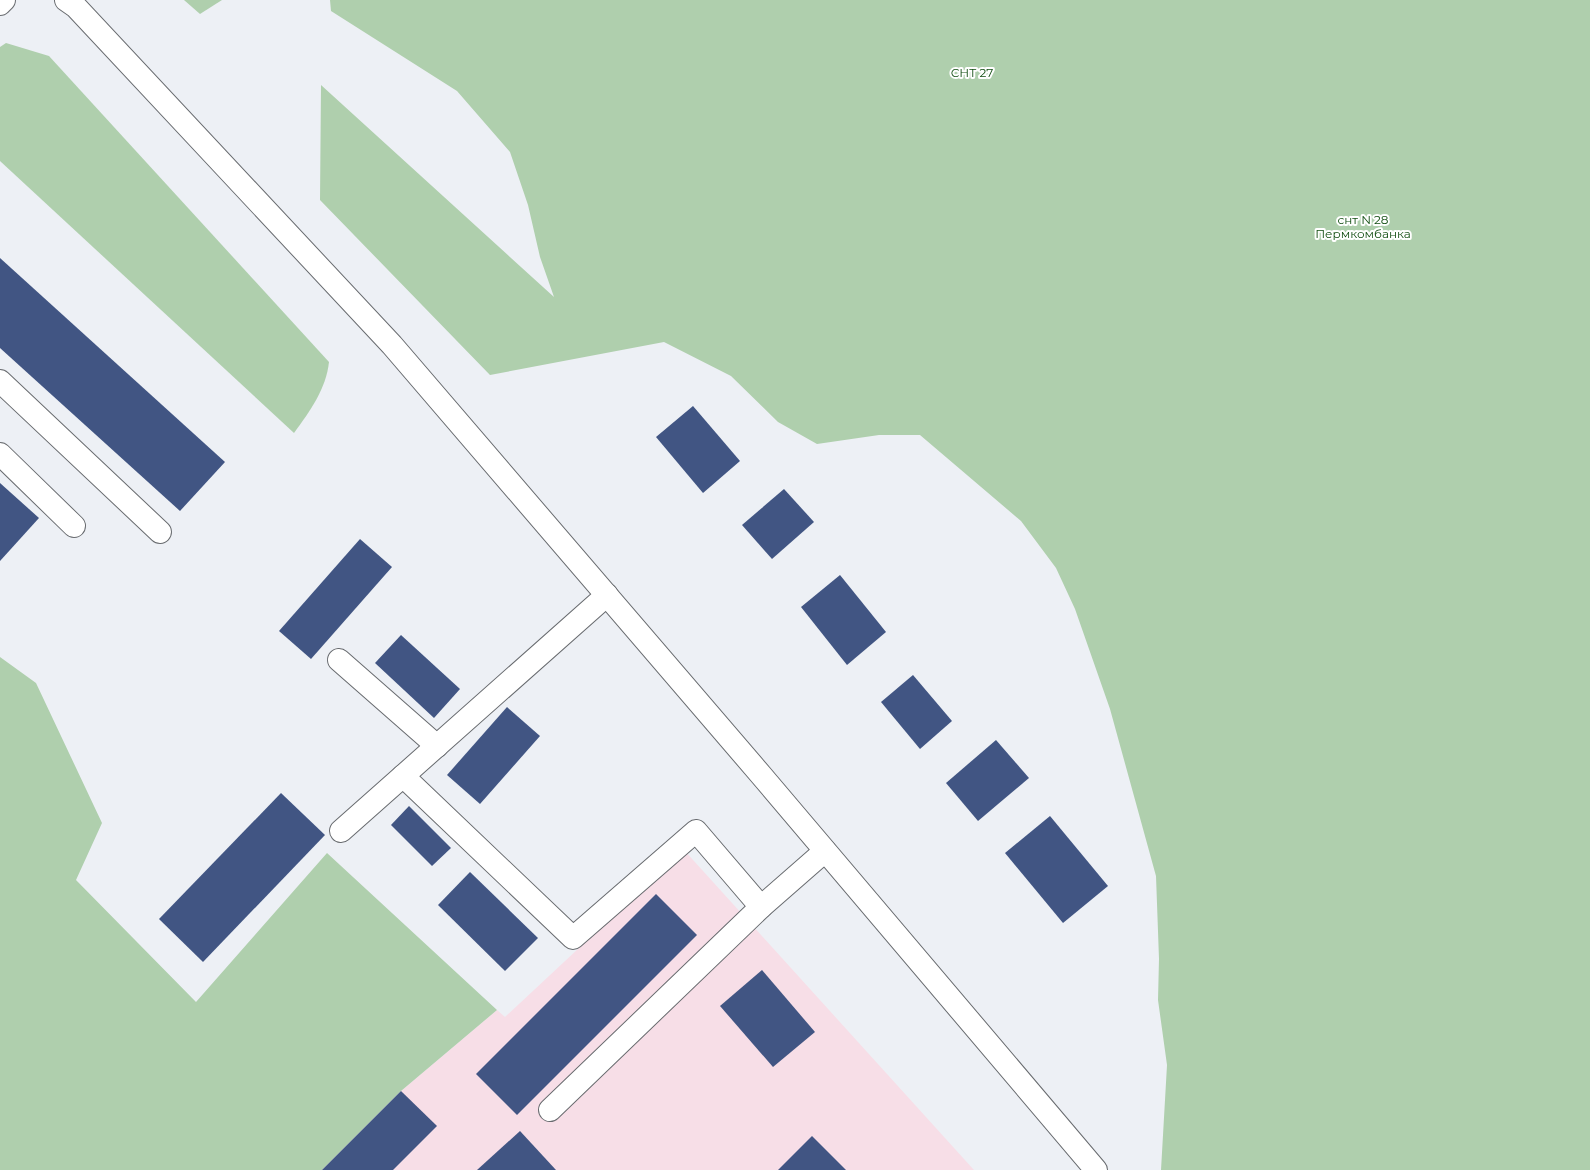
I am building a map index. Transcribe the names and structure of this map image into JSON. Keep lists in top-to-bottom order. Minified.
{"parks":["СНТ 27","снт N 28 Пермкомбанка"]}
